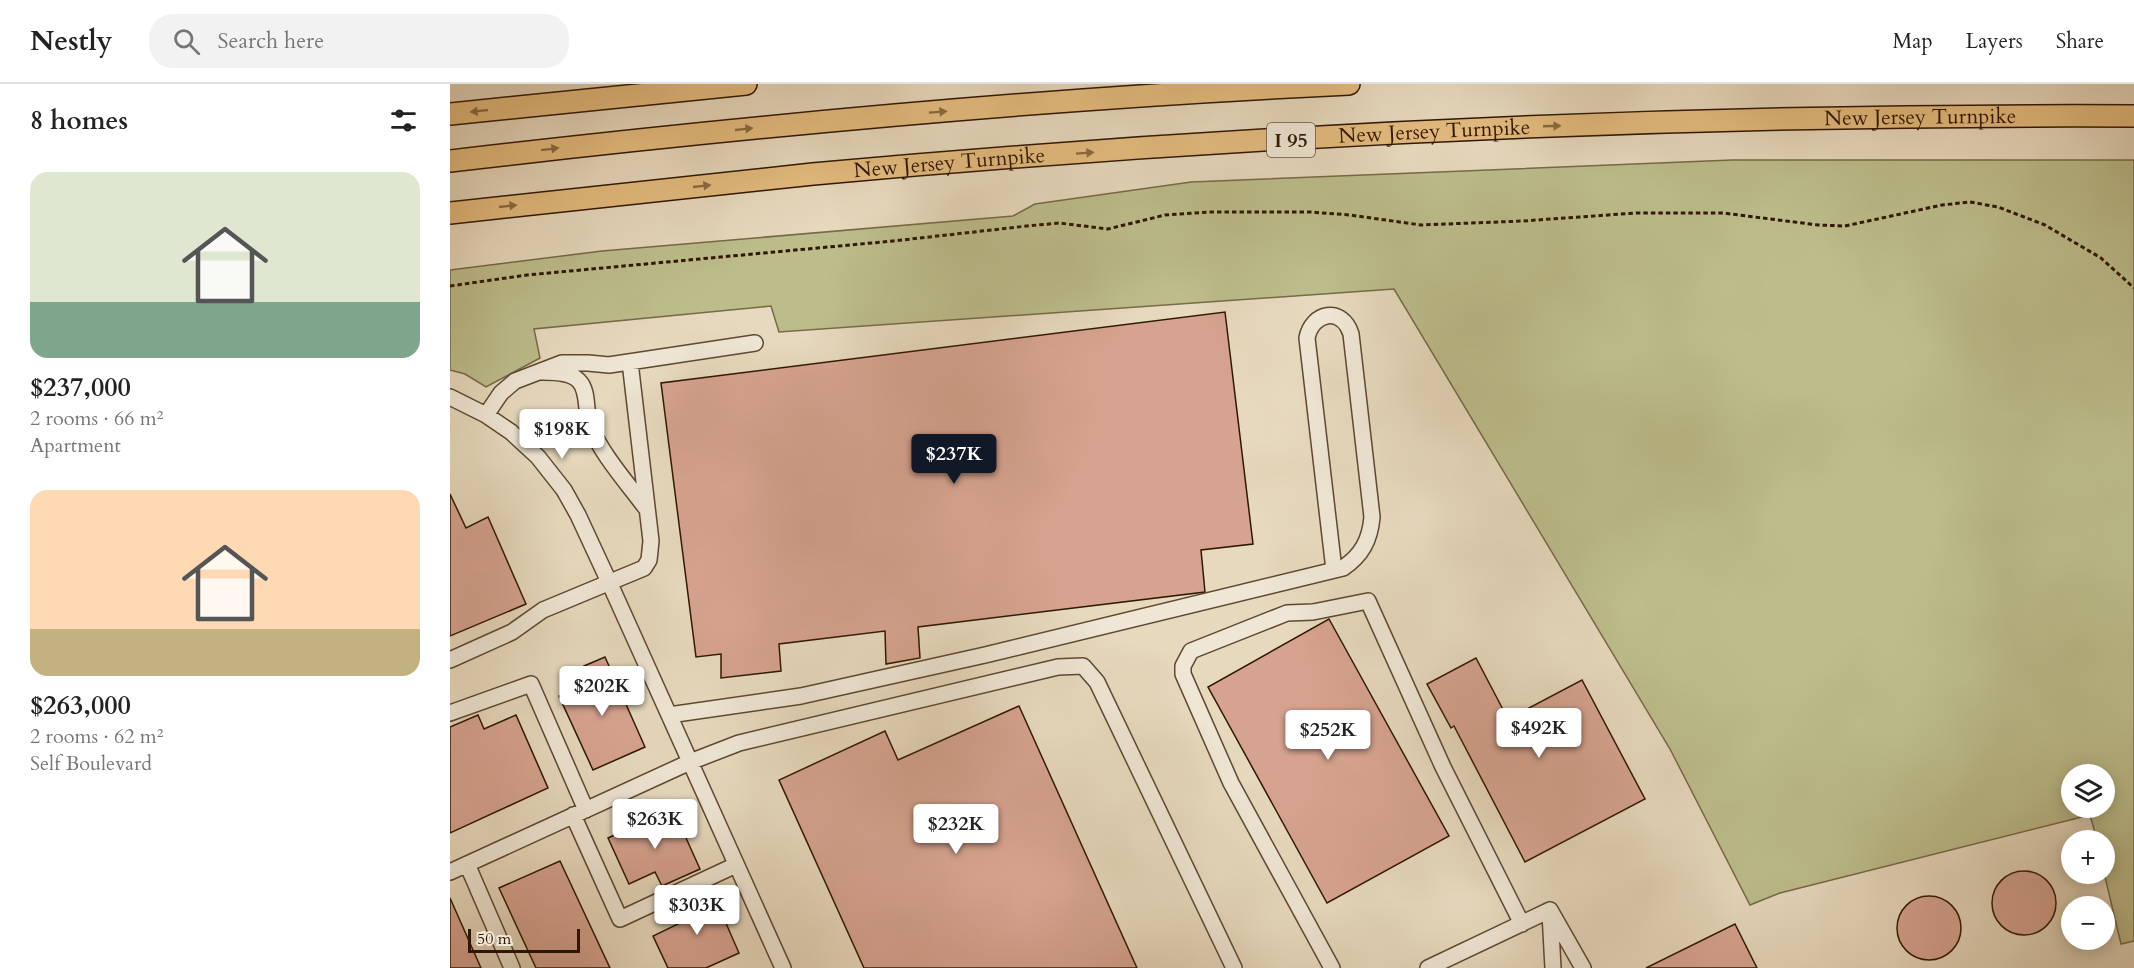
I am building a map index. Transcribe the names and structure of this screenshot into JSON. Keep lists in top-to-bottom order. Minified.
{"streets":{"highway":["New Jersey Turnpike","I 95"]},"scale_bar":"50 m","page":{"header":"Nestly","search":"Search here","nav":["Map","Layers","Share"],"heading":"8 homes","list":[{"name":"$237,000","note":"2 rooms · 66 m² · Apartment"},{"name":"$263,000","note":"2 rooms · 62 m² · Self Boulevard"}],"price":["$198K","$237K","$202K","$492K","$252K","$263K","$232K","$303K"],"map_buttons":["+","−"],"scale":"50 m"}}
